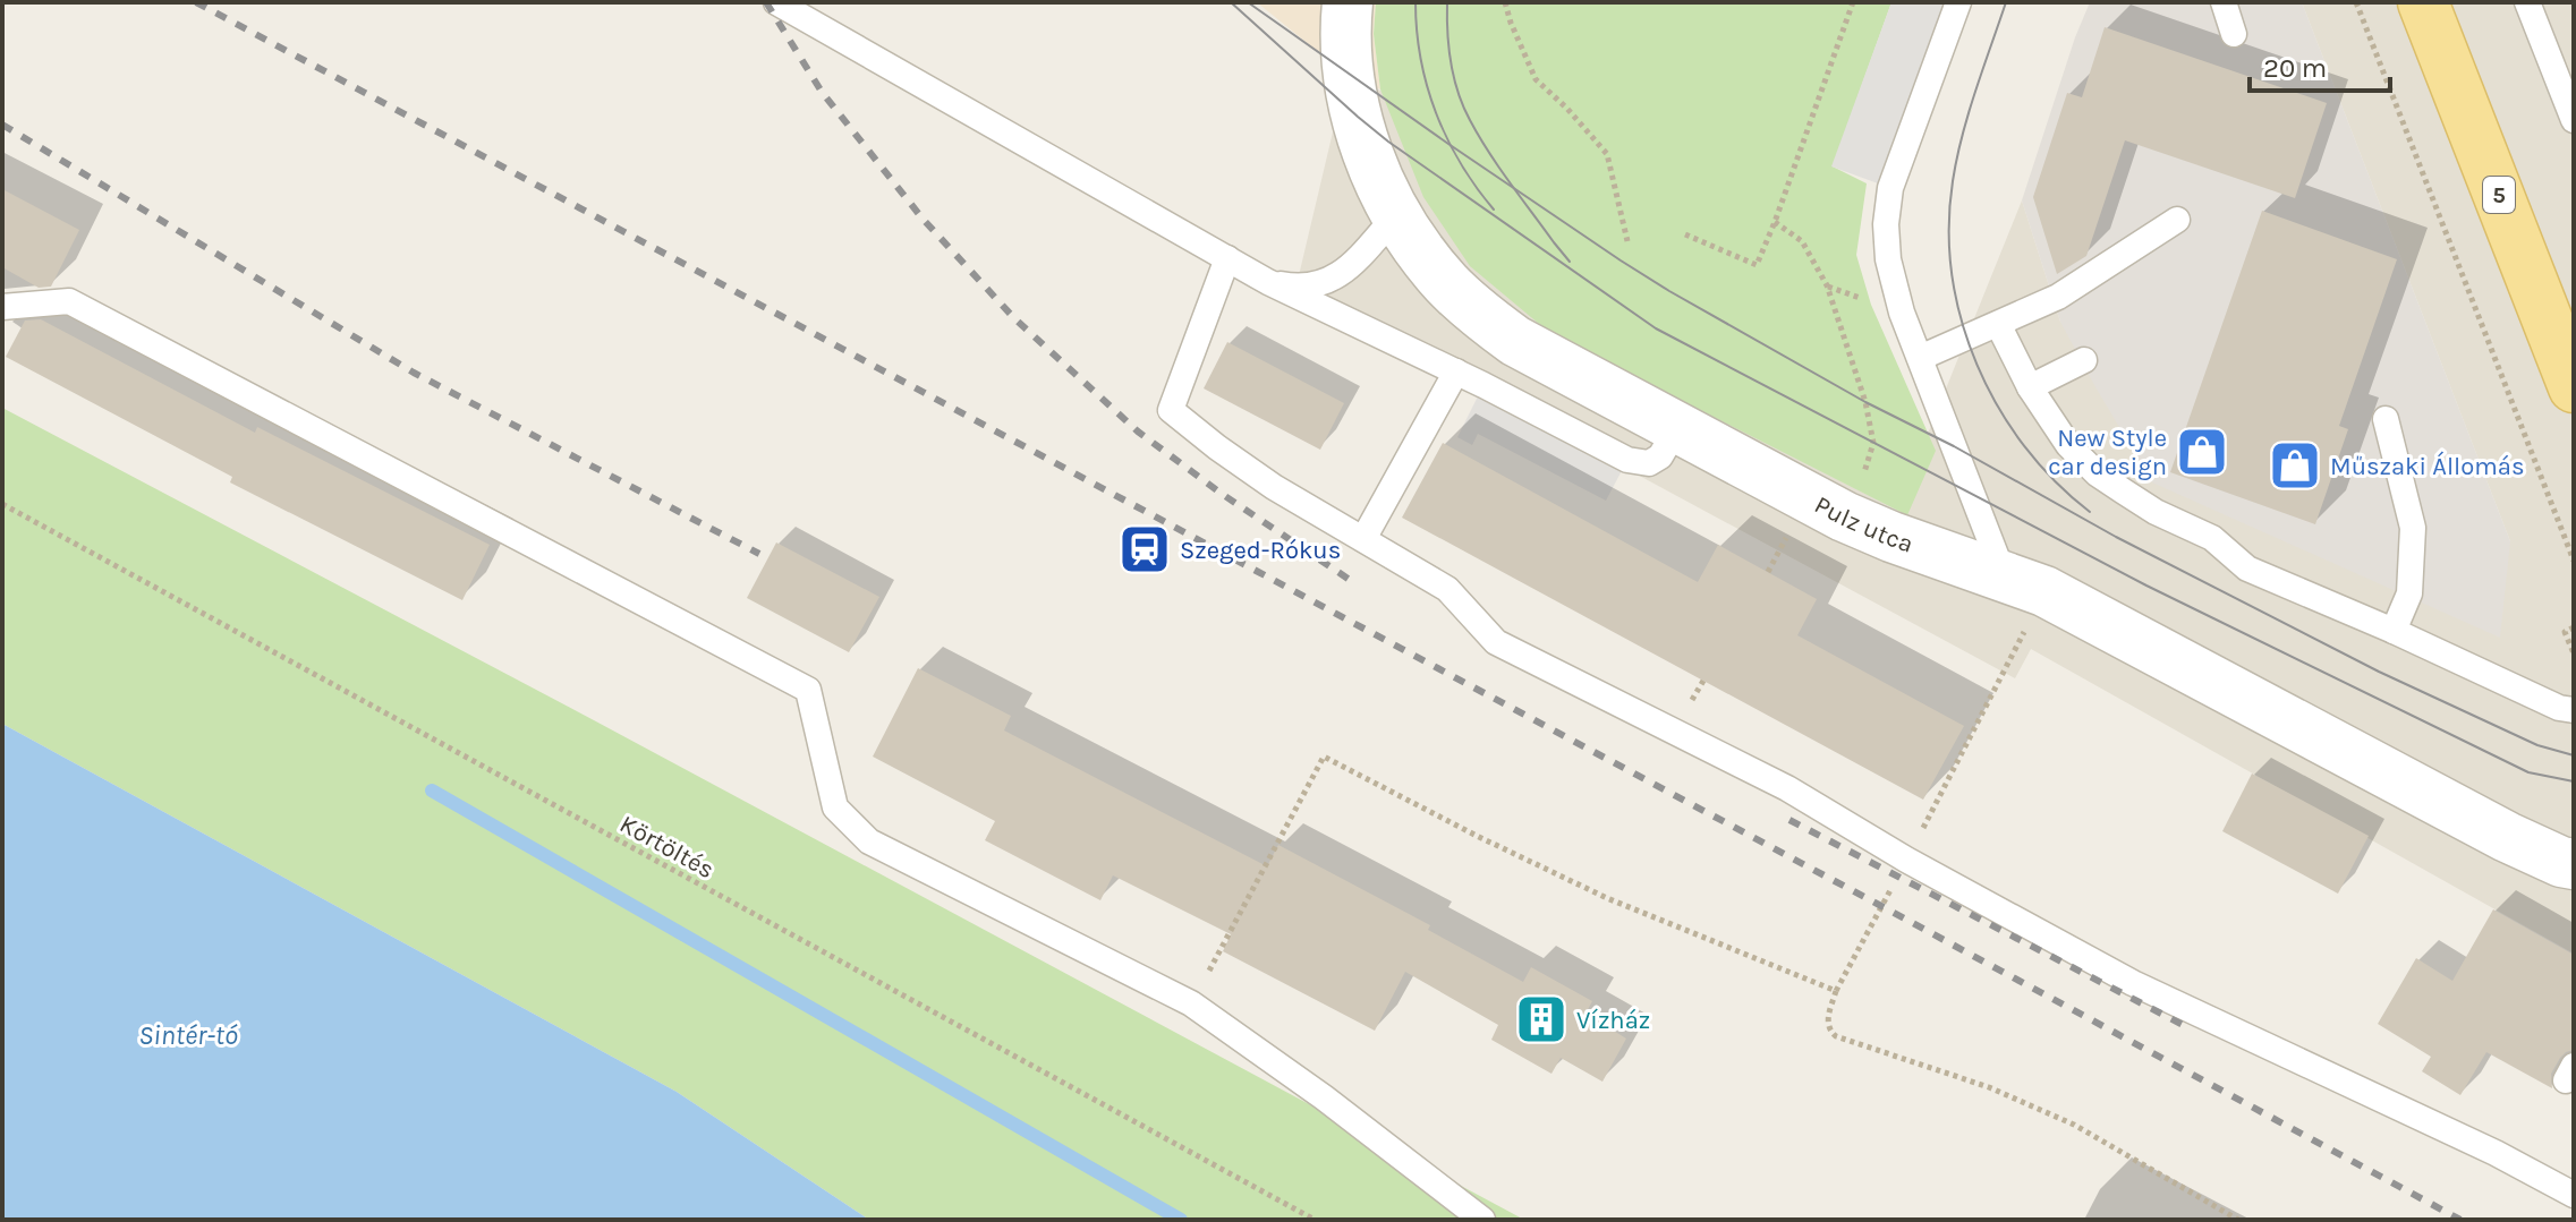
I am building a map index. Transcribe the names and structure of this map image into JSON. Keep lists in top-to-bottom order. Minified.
{"streets":{"main road":["5"],"street":["Pulz utca"],"path":["Körtöltés"]},"water":["Sintér-tó"],"places":{"shop":["New Style car design","Műszaki Állomás"],"station":["Szeged-Rókus"],"building":["Vízház"]},"scale_bar":"20 m"}
